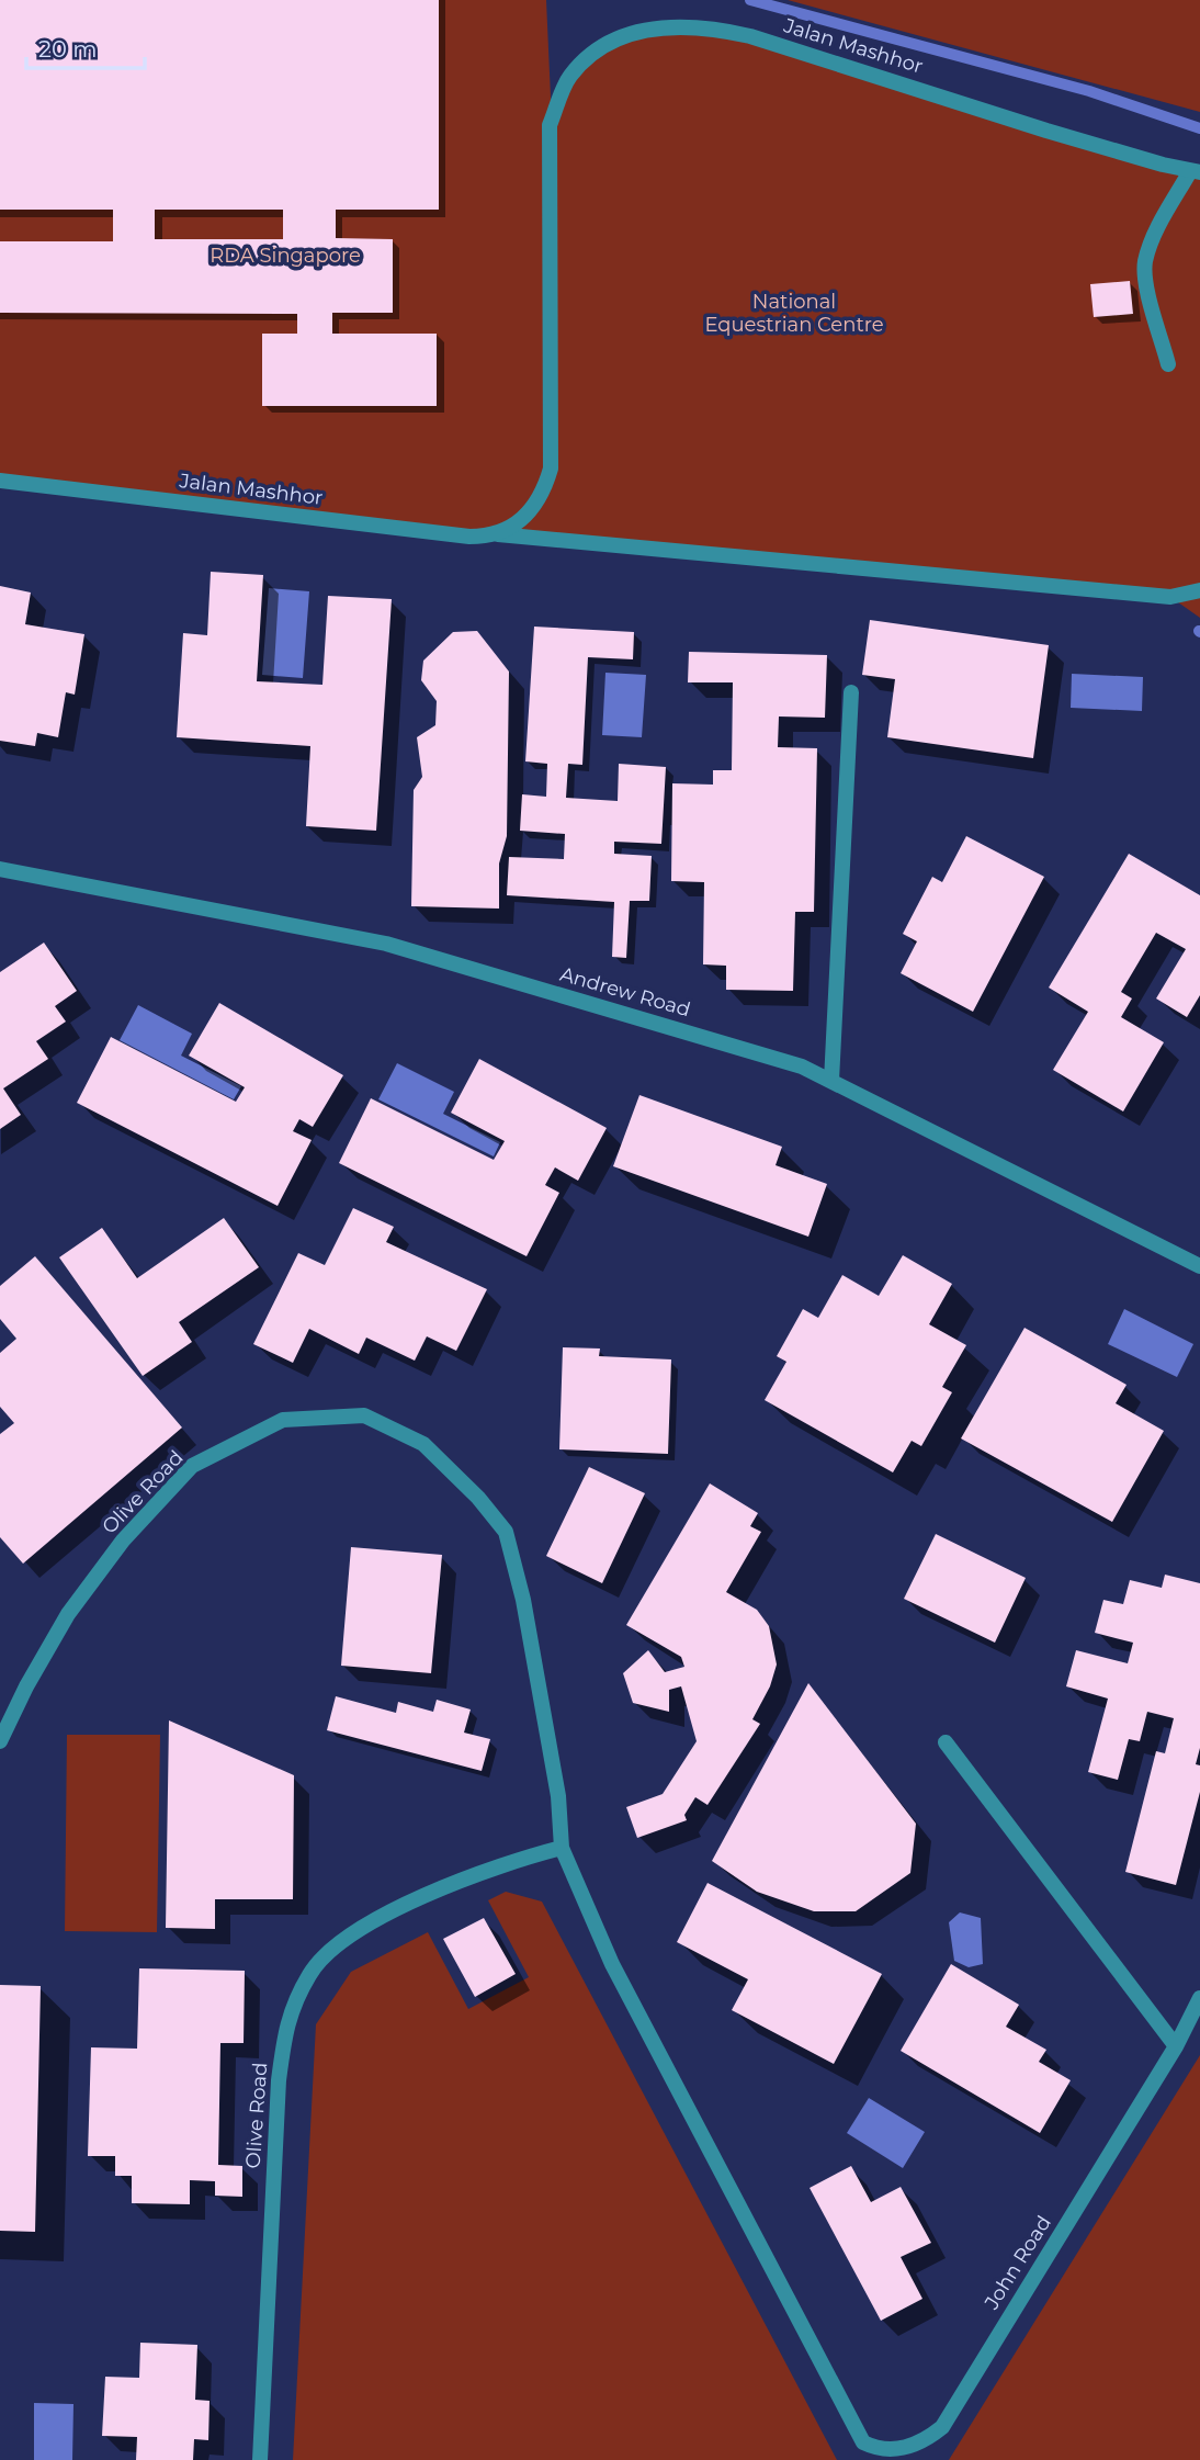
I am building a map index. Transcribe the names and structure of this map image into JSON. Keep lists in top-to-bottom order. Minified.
{"streets":{"street":["Jalan Mashhor","Andrew Road","Olive Road","John Road"]},"crossings":[["Olive Road","John Road"]],"parks":["RDA Singapore","National Equestrian Centre"],"scale_bar":"20 m"}
